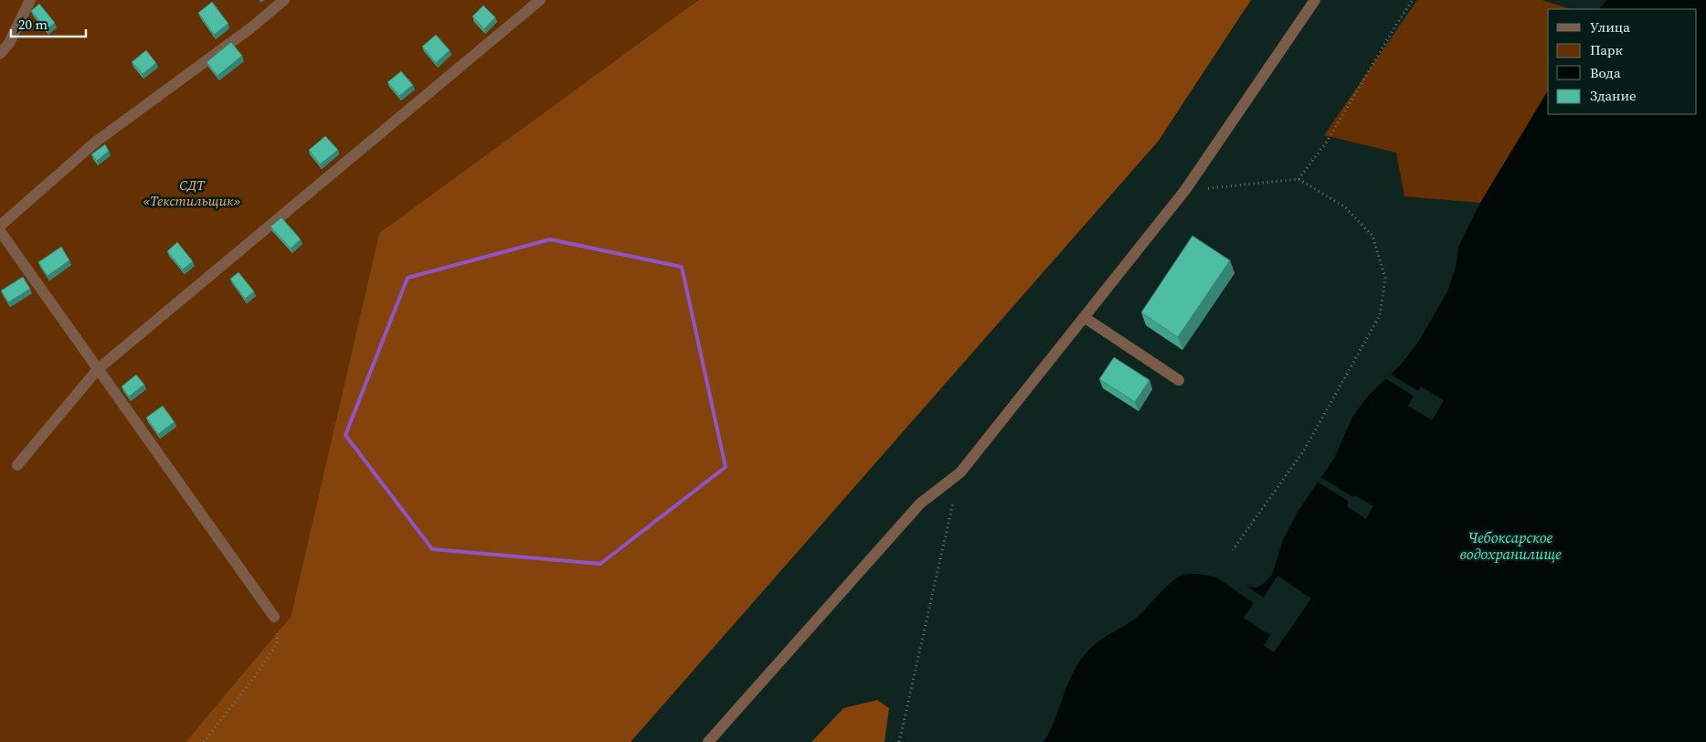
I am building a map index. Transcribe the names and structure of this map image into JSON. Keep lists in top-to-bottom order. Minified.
{"water":["Чебоксарское водохранилище"],"parks":["СДТ «Текстильщик»"],"legend":["Улица","Парк","Вода","Здание"],"scale_bar":"20 m"}
